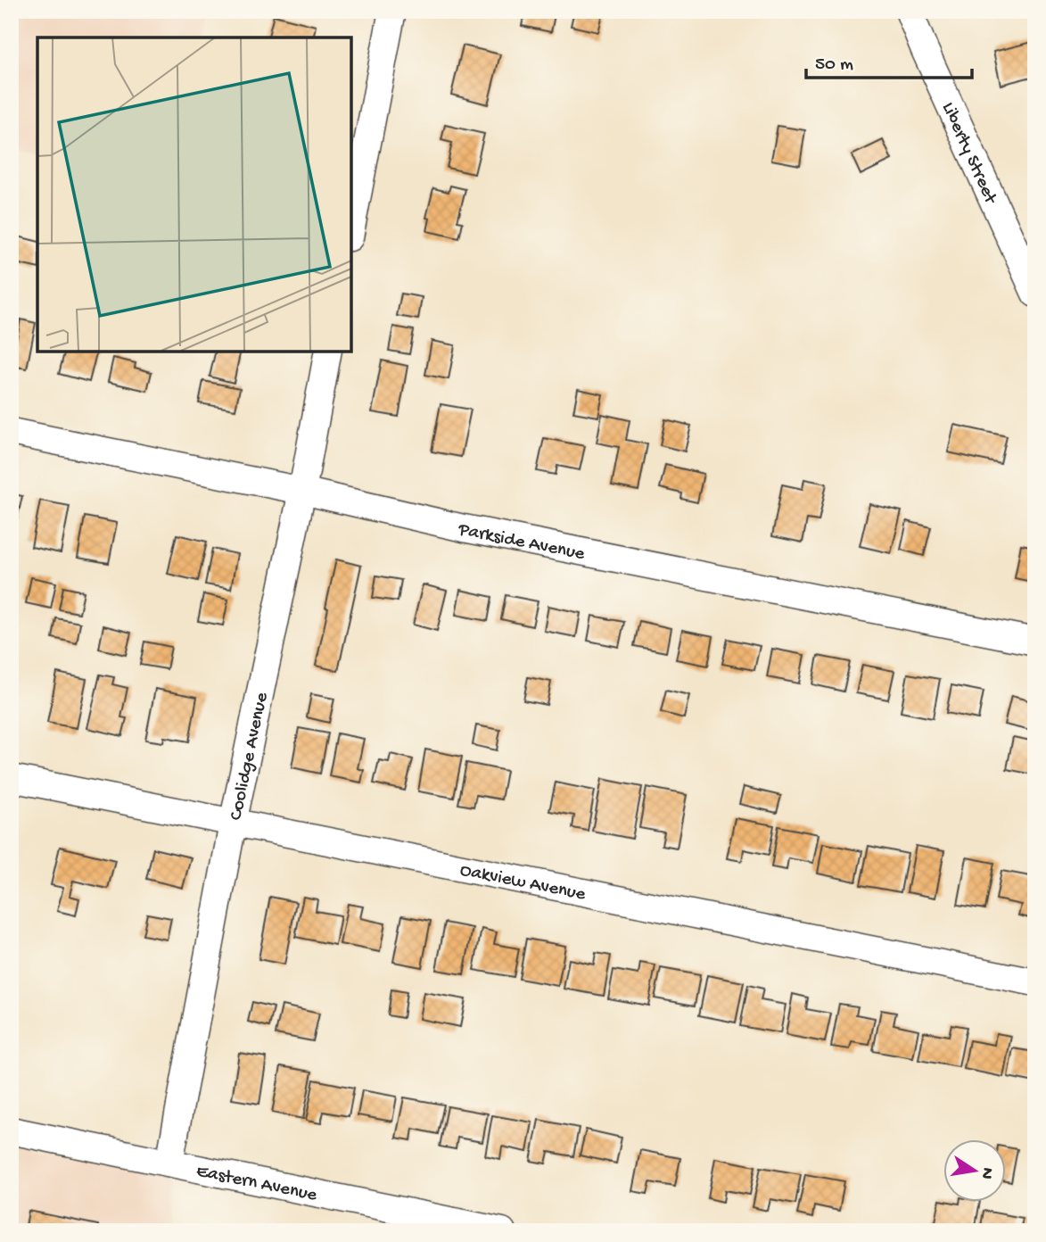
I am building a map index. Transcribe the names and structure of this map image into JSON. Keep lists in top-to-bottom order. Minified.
{"streets":{"street":["Liberty Street","Parkside Avenue","Coolidge Avenue","Oakview Avenue","Eastern Avenue"]},"crossings":[["Parkside Avenue","Coolidge Avenue"],["Coolidge Avenue","Oakview Avenue"],["Coolidge Avenue","Eastern Avenue"]],"scale_bar":"50 m","north":"right"}
